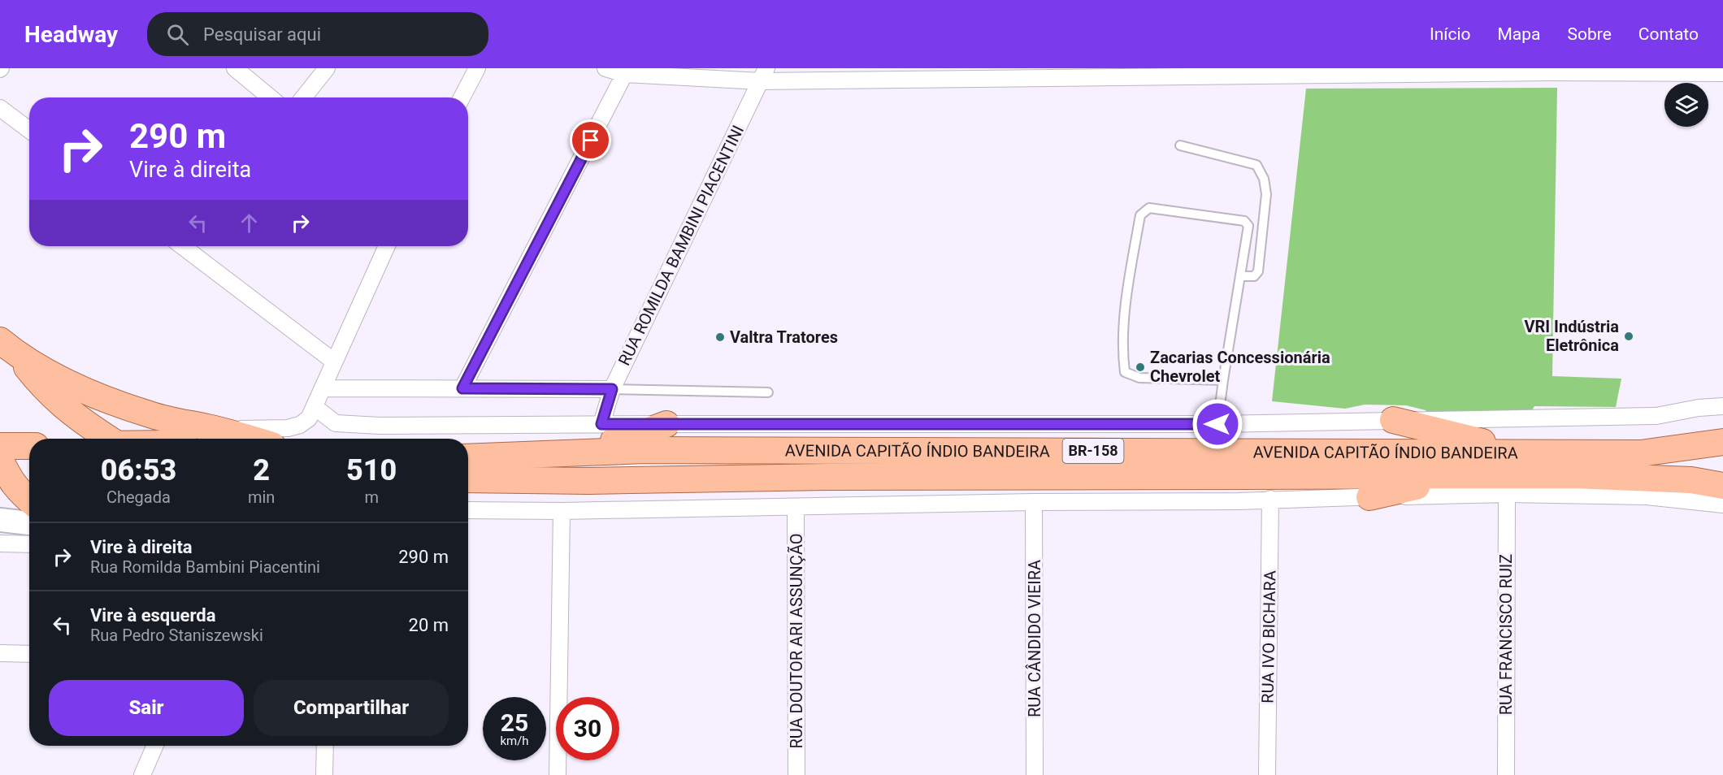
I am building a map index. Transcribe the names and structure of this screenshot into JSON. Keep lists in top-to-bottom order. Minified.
{"streets":{"main road":["AVENIDA CAPITÃO ÍNDIO BANDEIRA","BR-158"],"street":["RUA ROMILDA BAMBINI PIACENTINI","RUA FRANCISCO RUIZ","RUA IVO BICHARA","RUA CÂNDIDO VIEIRA","RUA DOUTOR ARI ASSUNÇÃO"]},"places":["VRI Indústria Eletrônica","Valtra Tratores","Zacarias Concessionária Chevrolet"],"page":{"header":"Headway","search":"Pesquisar aqui","nav":["Início","Mapa","Sobre","Contato"],"turn":["290 m","Vire à direita"],"eta":["06:53","Chegada","2","min","510","m"],"list":[{"name":"Vire à direita","note":"Rua Romilda Bambini Piacentini","value":"290 m"},{"name":"Vire à esquerda","note":"Rua Pedro Staniszewski","value":"20 m"}],"buttons":["Sair","Compartilhar"],"speed":"25 km/h","limit":"30"}}
